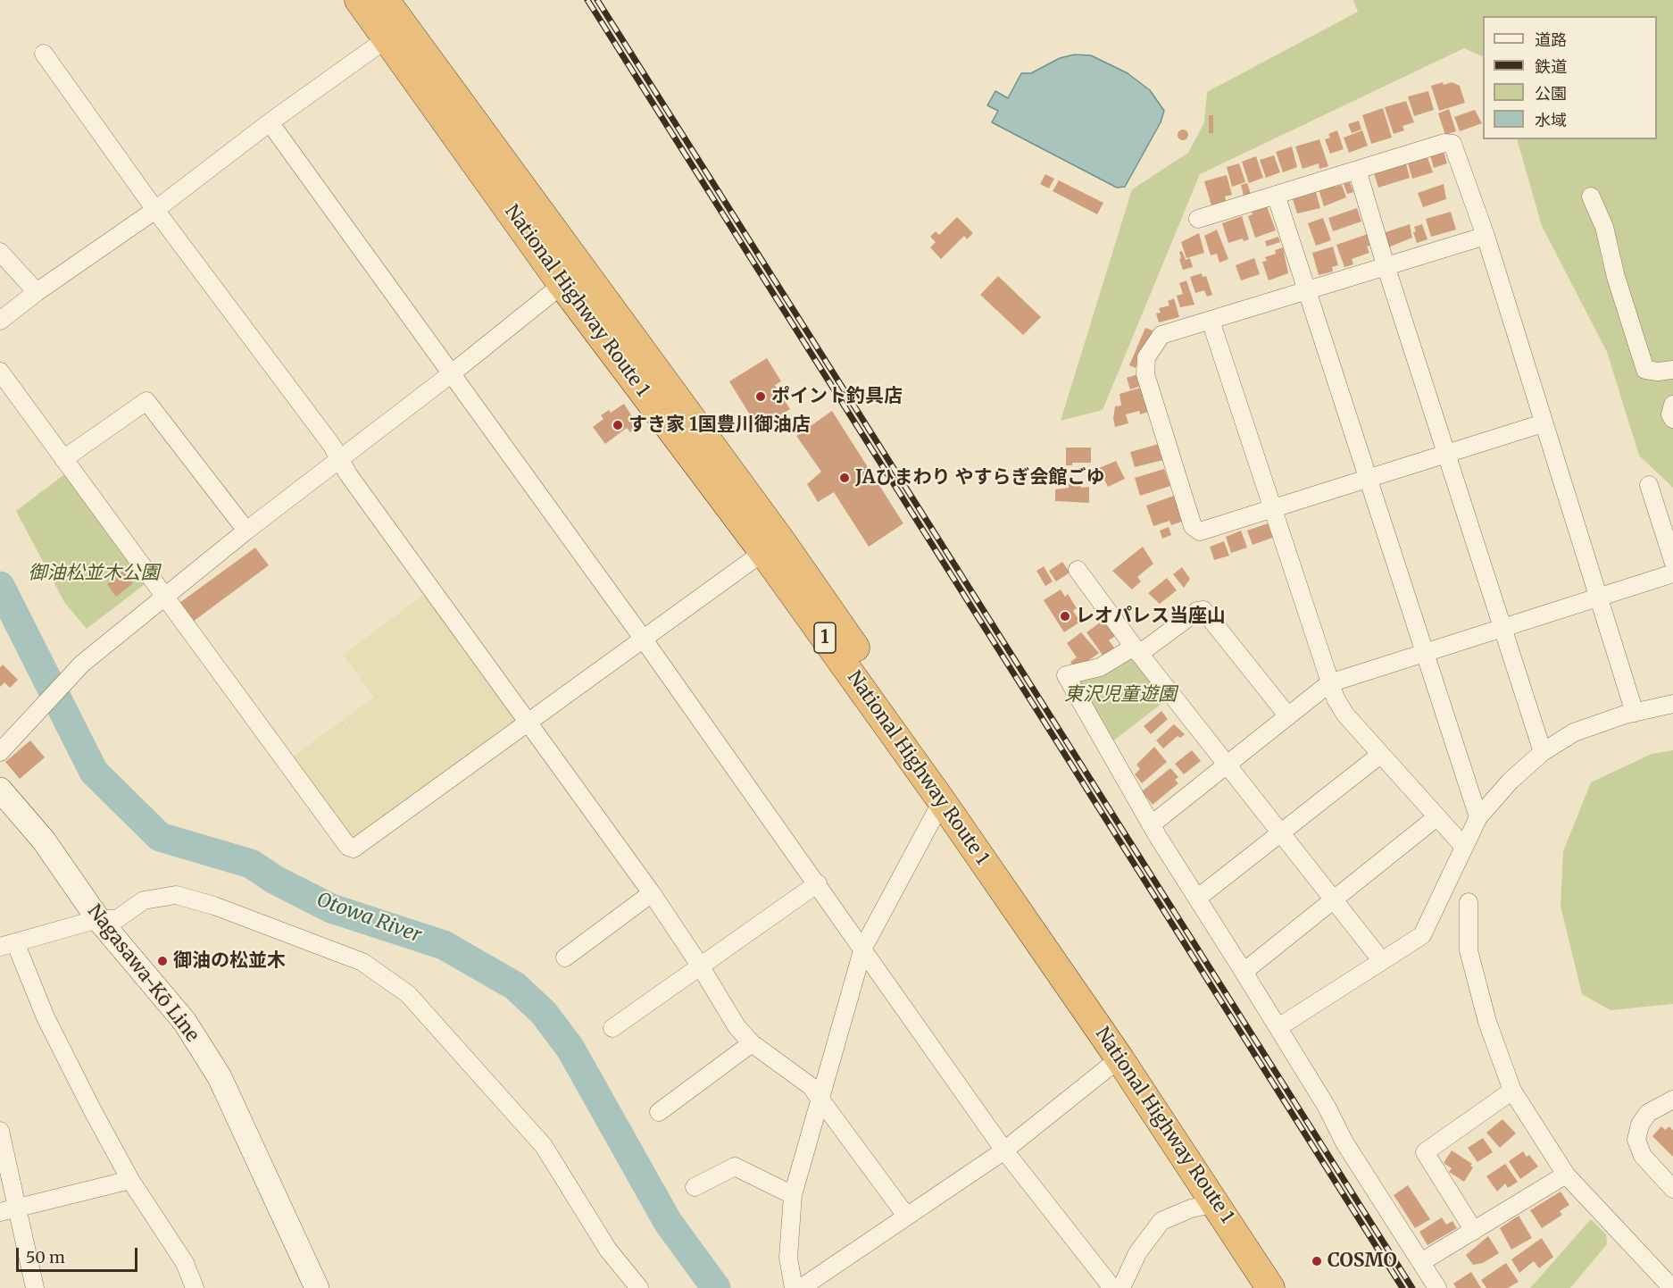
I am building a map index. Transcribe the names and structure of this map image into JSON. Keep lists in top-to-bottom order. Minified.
{"streets":{"highway":["National Highway Route 1","1"],"main road":["Nagasawa-Kō Line"]},"water":["Otowa River"],"parks":["御油松並木公園","東沢児童遊園"],"places":["ポイント釣具店","すき家 1国豊川御油店","JAひまわり やすらぎ会館ごゆ","レオパレス当座山","御油の松並木","COSMO"],"legend":["道路","鉄道","公園","水域"],"scale_bar":"50 m"}
